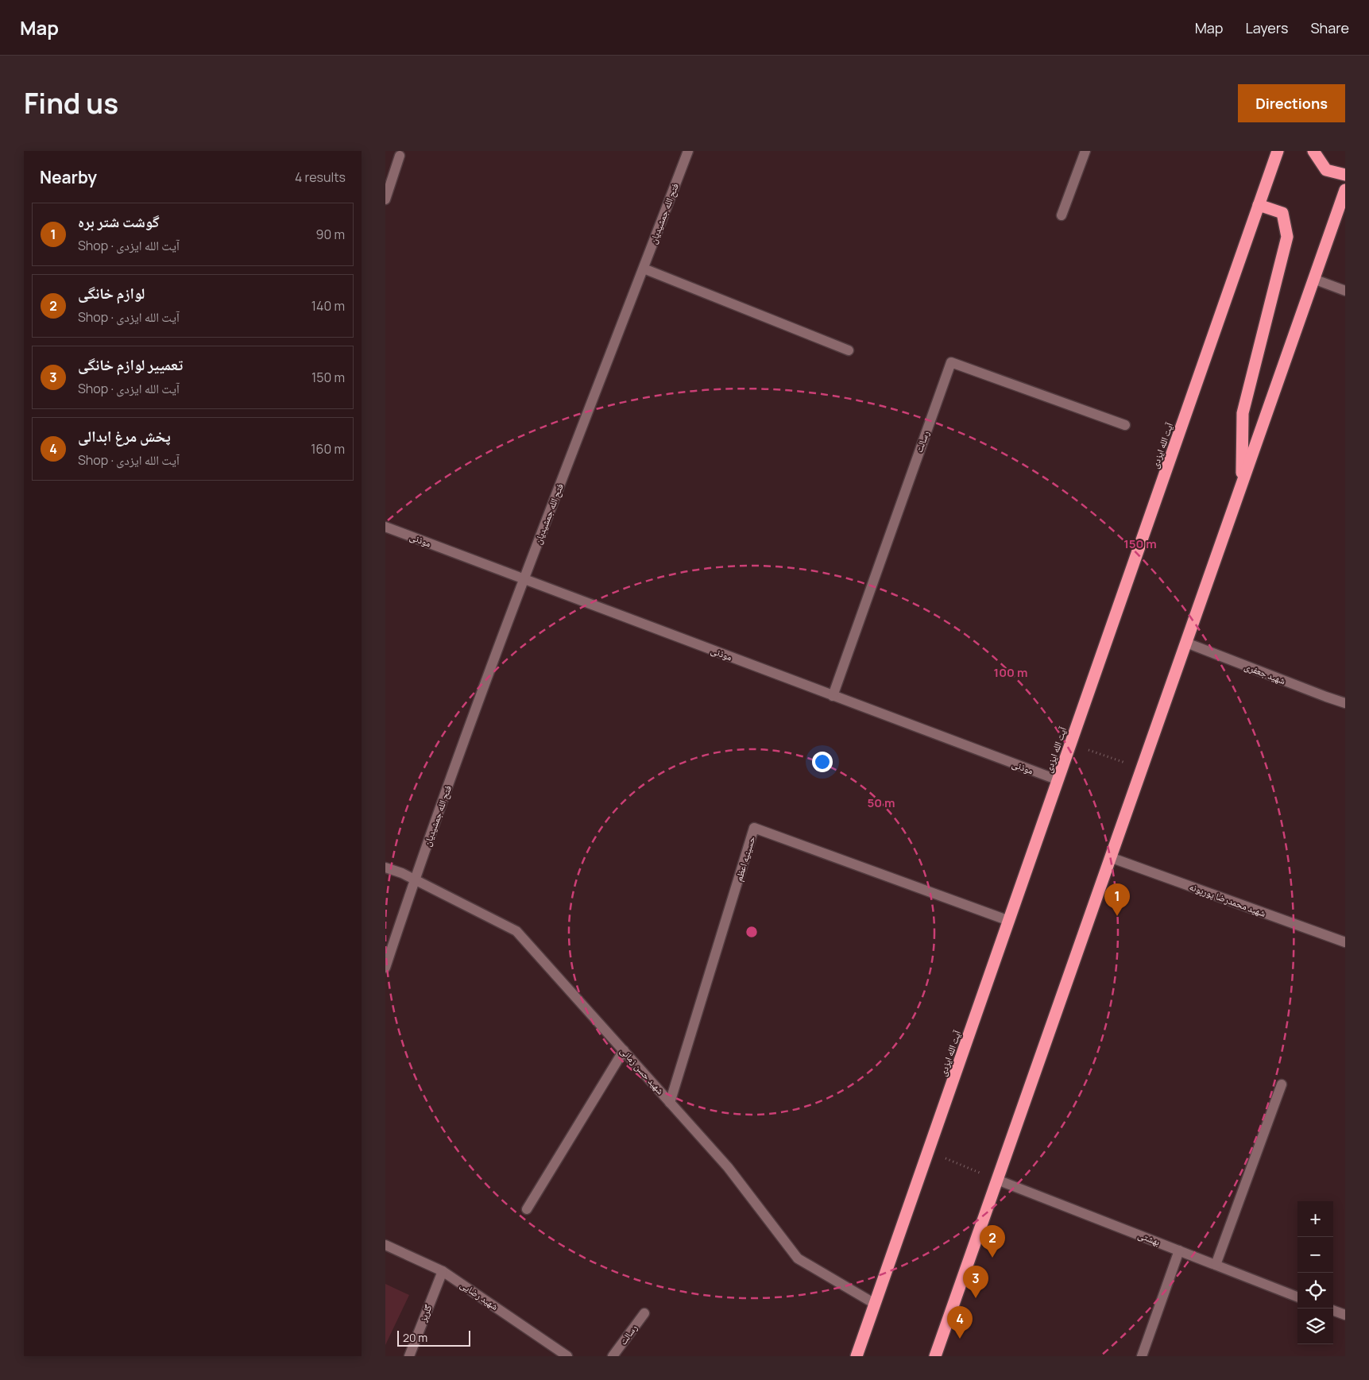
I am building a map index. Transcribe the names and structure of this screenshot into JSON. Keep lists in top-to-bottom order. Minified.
{"streets":{"highway":["آیت الله ایزدی"],"street":["فتح الله جمشیدیان","رسالت","موذنی","شهید جعفری","حسینیه اعظم","شهید محمدرضا پورپونه","شهید حسن زمانی","بهشتی","شهید رضایی","گلریز"]},"crossings":[["فتح الله جمشیدیان","موذنی"],["فتح الله جمشیدیان","شهید حسن زمانی"],["رسالت","موذنی"],["آیت الله ایزدی","موذنی"],["آیت الله ایزدی","حسینیه اعظم"],["آیت الله ایزدی","شهید حسن زمانی"],["حسینیه اعظم","شهید حسن زمانی"],["شهید رضایی","گلریز"]],"scale_bar":"20 m","page":{"header":"Map","nav":["Map","Layers","Share"],"title":"Find us","buttons":"Directions","heading":["Nearby","4 results"],"list":[{"mark":"1","name":"گوشت شتر بره","note":"Shop · آیت الله ایزدی","value":"90 m"},{"mark":"2","name":"لوازم خانگی","note":"Shop · آیت الله ایزدی","value":"140 m"},{"mark":"3","name":"تعمییر لوازم خانگی","note":"Shop · آیت الله ایزدی","value":"150 m"},{"mark":"4","name":"پخش مرغ ابدالی","note":"Shop · آیت الله ایزدی","value":"160 m"}],"pins":["1","2","3","4"],"map_buttons":["+","−"],"scale":"20 m"},"rings":["150 m","100 m","50 m"]}
